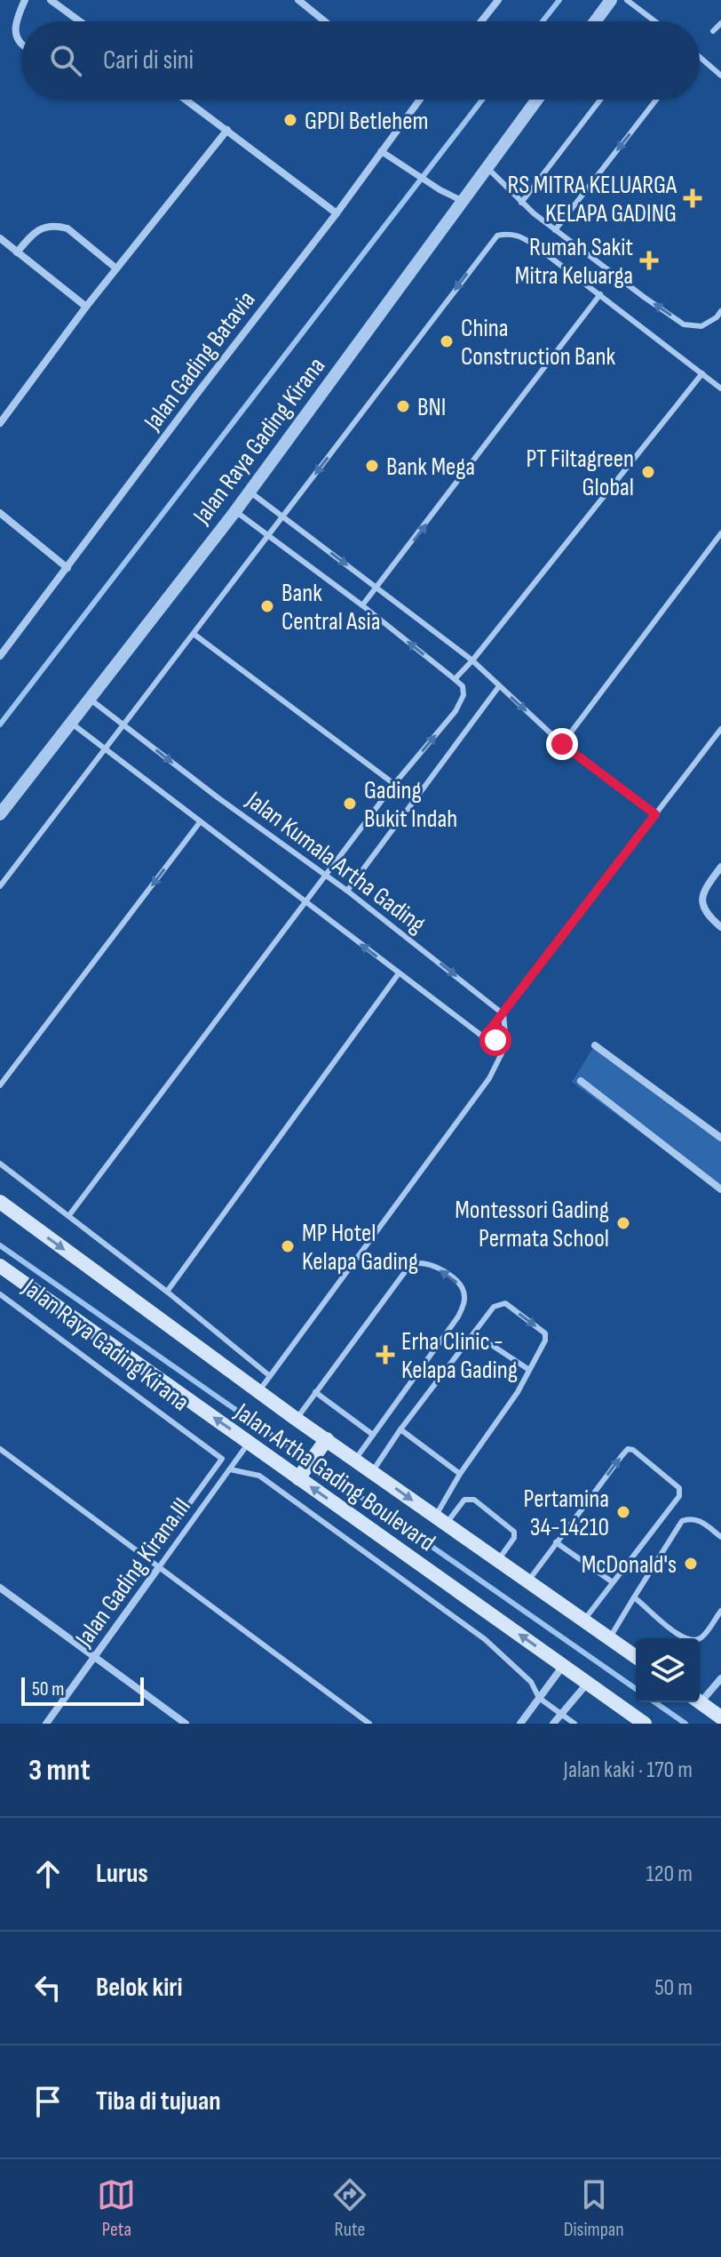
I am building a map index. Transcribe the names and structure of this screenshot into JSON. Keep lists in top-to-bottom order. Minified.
{"streets":{"main road":["Jalan Artha Gading Boulevard"],"street":["Jalan Gading Batavia","Jalan Raya Gading Kirana","Jalan Gading Kirana III"],"lane":["Jalan Kumala Artha Gading"]},"crossings":[["Jalan Raya Gading Kirana","Jalan Kumala Artha Gading"],["Jalan Artha Gading Boulevard","Jalan Gading Kirana III"]],"places":{"other":["GPDI Betlehem","China Construction Bank","BNI","Bank Mega","PT Filtagreen Global","Bank Central Asia","Gading Bukit Indah","Montessori Gading Permata School","MP Hotel Kelapa Gading","Pertamina 34-14210","McDonald's"],"health":["RS MITRA KELUARGA KELAPA GADING","Rumah Sakit Mitra Keluarga","Erha Clinic - Kelapa Gading"]},"scale_bar":"50 m","page":{"search":"Cari di sini","scale":"50 m","heading":["3 mnt","Jalan kaki · 170 m"],"list":[["Lurus","120 m"],["Belok kiri","50 m"],"Tiba di tujuan"],"nav":["Peta","Rute","Disimpan"]}}
